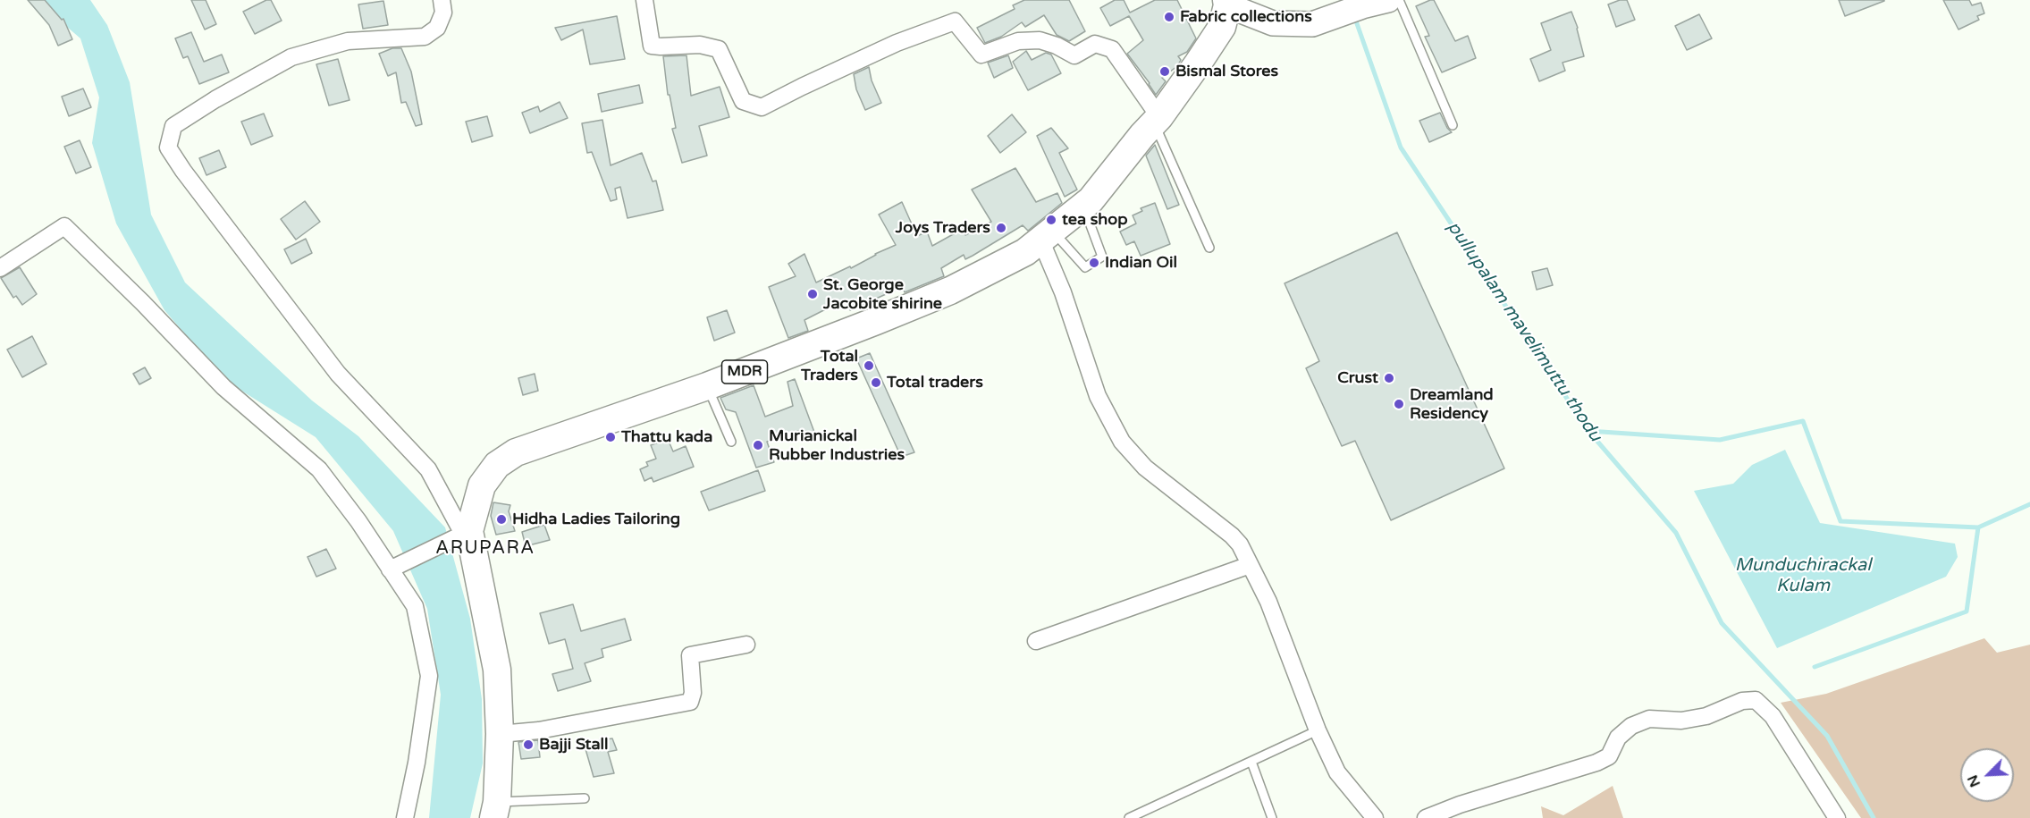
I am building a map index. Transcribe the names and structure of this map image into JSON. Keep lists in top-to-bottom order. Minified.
{"streets":{"main road":["MDR"]},"districts":["ARUPARA"],"water":["pullupalam mavelimuttu thodu","Munduchirackal Kulam"],"places":["Fabric collections","Bismal Stores","tea shop","Joys Traders","Indian Oil","St. George Jacobite shirine","Total Traders","Crust","Total traders","Dreamland Residency","Thattu kada","Murianickal Rubber Industries","Hidha Ladies Tailoring","Bajji Stall"],"north":"bottom left"}
